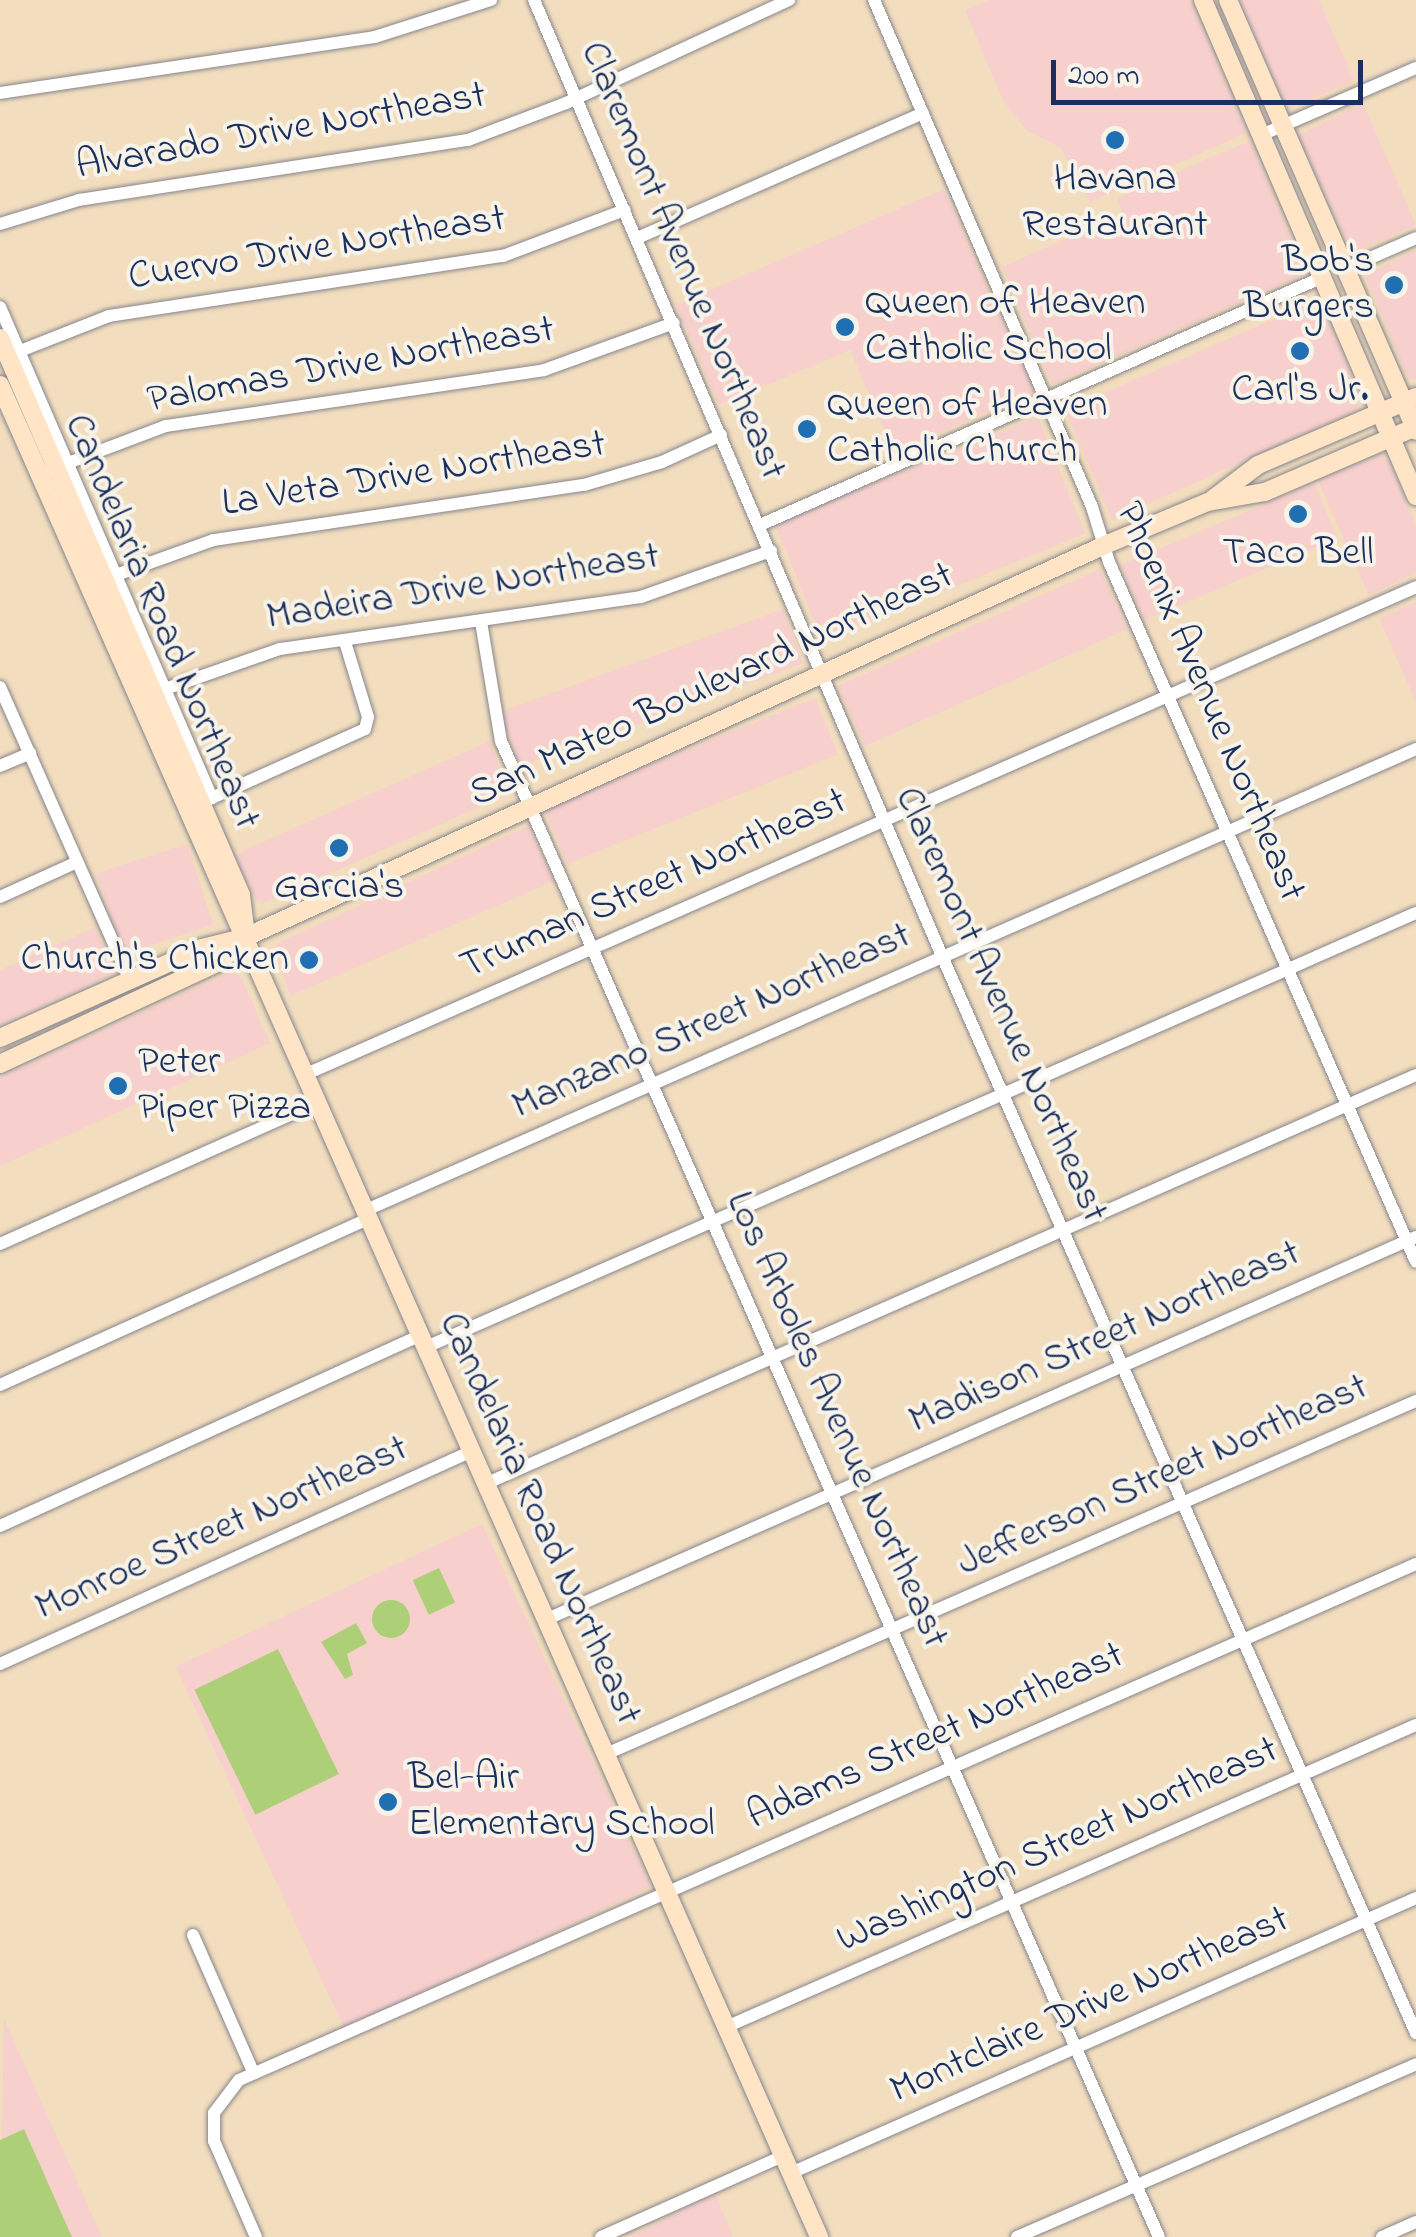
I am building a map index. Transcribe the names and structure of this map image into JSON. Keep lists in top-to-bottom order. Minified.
{"streets":{"main road":["Candelaria Road Northeast","San Mateo Boulevard Northeast"],"street":["Alvarado Drive Northeast","Cuervo Drive Northeast","Claremont Avenue Northeast","Palomas Drive Northeast","La Veta Drive Northeast","Madeira Drive Northeast","Phoenix Avenue Northeast","Truman Street Northeast","Manzano Street Northeast","Madison Street Northeast","Los Arboles Avenue Northeast","Jefferson Street Northeast","Monroe Street Northeast","Adams Street Northeast","Washington Street Northeast","Montclaire Drive Northeast"]},"crossings":[["Alvarado Drive Northeast","Claremont Avenue Northeast"],["Cuervo Drive Northeast","Claremont Avenue Northeast"],["Cuervo Drive Northeast","Candelaria Road Northeast"],["Claremont Avenue Northeast","Palomas Drive Northeast"],["Claremont Avenue Northeast","La Veta Drive Northeast"],["Claremont Avenue Northeast","Madeira Drive Northeast"],["Claremont Avenue Northeast","San Mateo Boulevard Northeast"],["Claremont Avenue Northeast","Truman Street Northeast"],["Claremont Avenue Northeast","Manzano Street Northeast"],["Claremont Avenue Northeast","Madison Street Northeast"],["Claremont Avenue Northeast","Jefferson Street Northeast"],["Claremont Avenue Northeast","Adams Street Northeast"],["Claremont Avenue Northeast","Washington Street Northeast"],["Claremont Avenue Northeast","Montclaire Drive Northeast"],["Palomas Drive Northeast","Candelaria Road Northeast"],["Madeira Drive Northeast","Los Arboles Avenue Northeast"],["Candelaria Road Northeast","San Mateo Boulevard Northeast"],["Candelaria Road Northeast","Truman Street Northeast"],["Candelaria Road Northeast","Manzano Street Northeast"],["Candelaria Road Northeast","Madison Street Northeast"],["Candelaria Road Northeast","Jefferson Street Northeast"],["Candelaria Road Northeast","Monroe Street Northeast"],["Candelaria Road Northeast","Adams Street Northeast"],["Candelaria Road Northeast","Washington Street Northeast"],["Candelaria Road Northeast","Montclaire Drive Northeast"],["San Mateo Boulevard Northeast","Phoenix Avenue Northeast"],["San Mateo Boulevard Northeast","Los Arboles Avenue Northeast"],["Phoenix Avenue Northeast","Truman Street Northeast"],["Phoenix Avenue Northeast","Manzano Street Northeast"],["Phoenix Avenue Northeast","Madison Street Northeast"],["Truman Street Northeast","Los Arboles Avenue Northeast"],["Manzano Street Northeast","Los Arboles Avenue Northeast"],["Madison Street Northeast","Los Arboles Avenue Northeast"],["Los Arboles Avenue Northeast","Jefferson Street Northeast"],["Los Arboles Avenue Northeast","Adams Street Northeast"],["Los Arboles Avenue Northeast","Washington Street Northeast"],["Los Arboles Avenue Northeast","Montclaire Drive Northeast"]],"places":["Havana Restaurant","Bob's Burgers","Queen of Heaven Catholic School","Carl's Jr.","Queen of Heaven Catholic Church","Taco Bell","Garcia's","Church's Chicken","Peter Piper Pizza","Bel-Air Elementary School"],"scale_bar":"200 m"}
